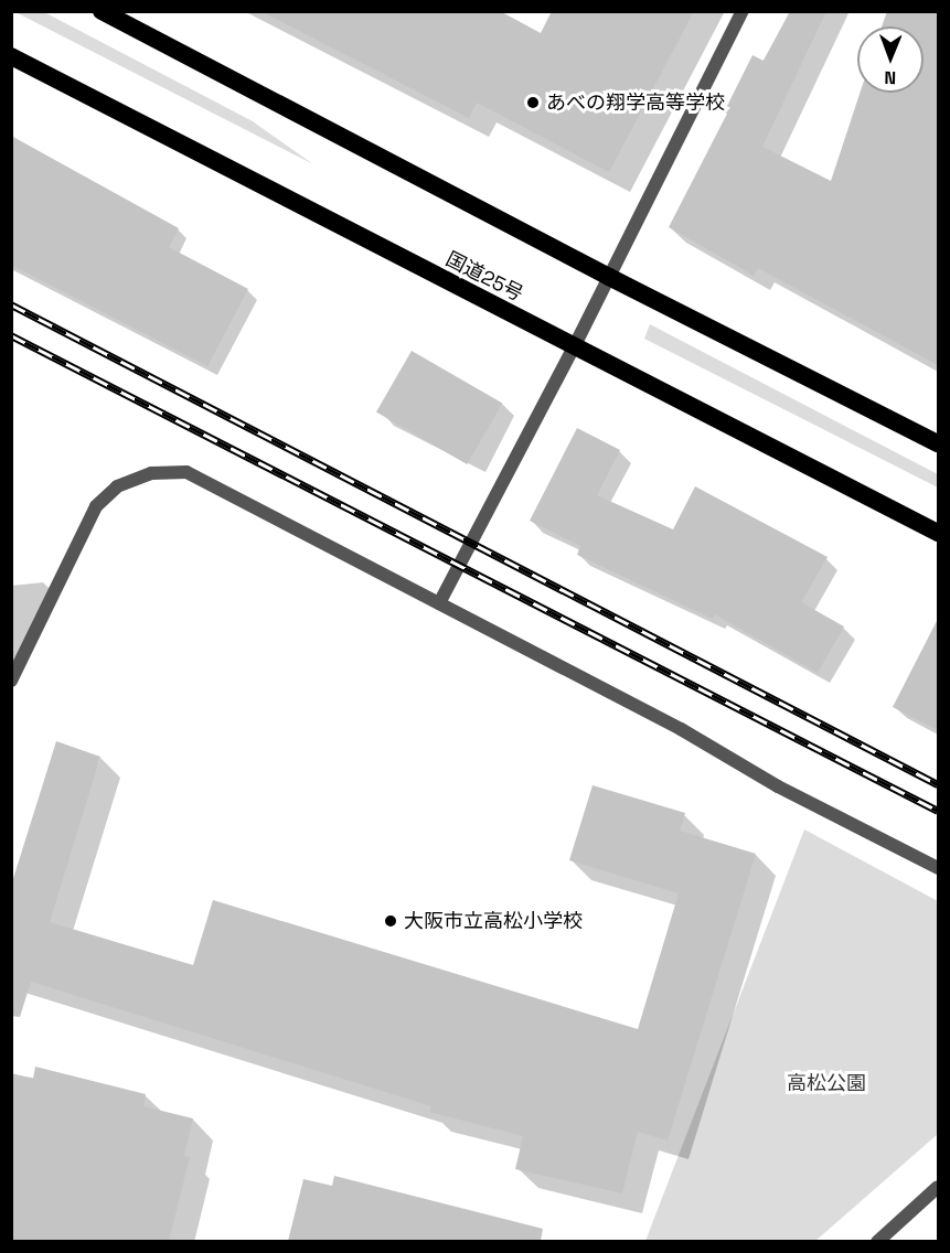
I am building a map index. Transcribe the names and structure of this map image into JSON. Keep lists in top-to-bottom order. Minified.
{"streets":{"highway":["国道25号"]},"parks":["高松公園"],"places":["あべの翔学高等学校","大阪市立高松小学校"],"north":"bottom"}
